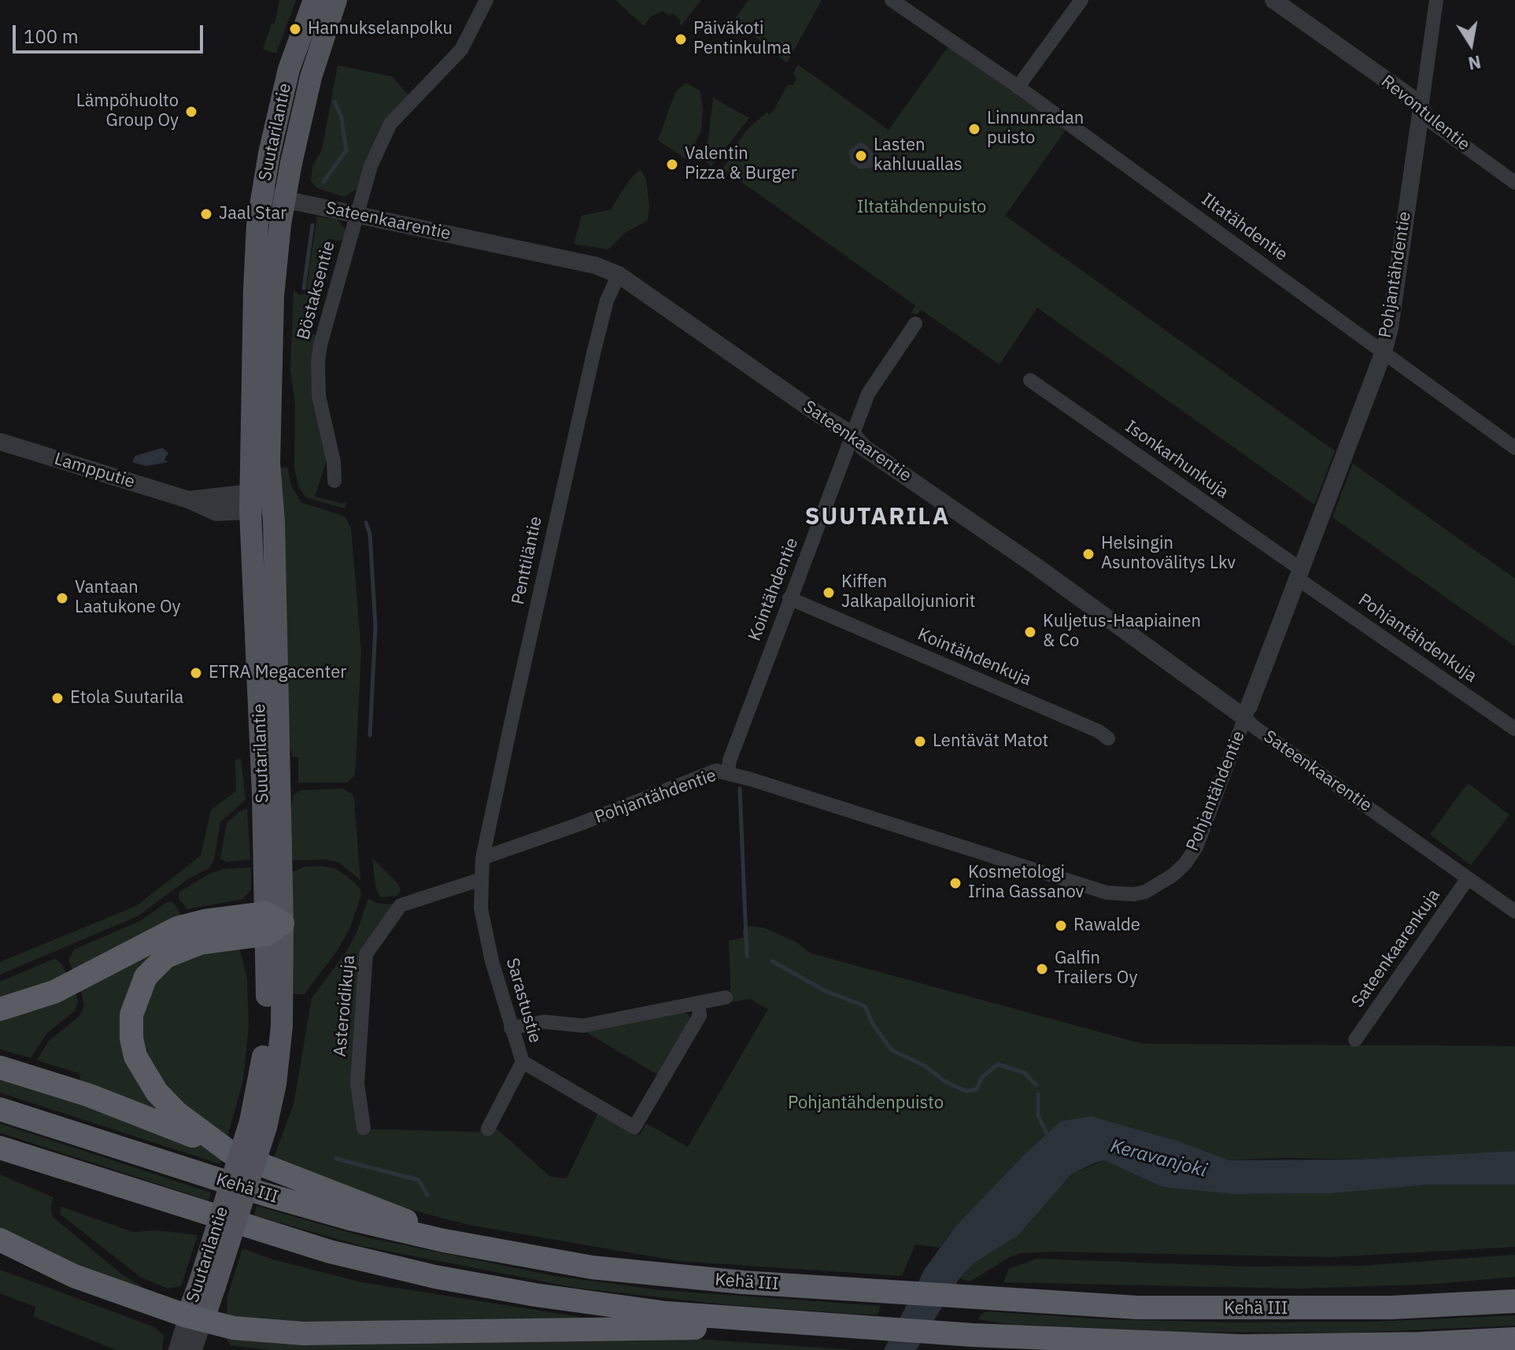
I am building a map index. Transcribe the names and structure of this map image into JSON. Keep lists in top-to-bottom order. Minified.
{"streets":{"highway":["Kehä III"],"main road":["Suutarilantie"],"street":["Revontulentie","Sateenkaarentie","Iltatähdentie","Pohjantähdentie","Böstaksentie","Isonkarhunkuja","Lampputie","Penttiläntie","Kointähdentie","Pohjantähdenkuja","Kointähdenkuja","Sateenkaarenkuja","Sarastustie","Asteroidikuja"]},"crossings":[["Revontulentie","Pohjantähdentie"],["Suutarilantie","Sateenkaarentie"],["Suutarilantie","Lampputie"],["Sateenkaarentie","Pohjantähdentie"],["Sateenkaarentie","Böstaksentie"],["Sateenkaarentie","Penttiläntie"],["Sateenkaarentie","Kointähdentie"],["Sateenkaarentie","Sateenkaarenkuja"],["Iltatähdentie","Pohjantähdentie"],["Pohjantähdentie","Isonkarhunkuja"],["Pohjantähdentie","Penttiläntie"],["Pohjantähdentie","Kointähdentie"],["Pohjantähdentie","Pohjantähdenkuja"],["Pohjantähdentie","Sarastustie"],["Isonkarhunkuja","Pohjantähdenkuja"],["Penttiläntie","Sarastustie"],["Kointähdentie","Kointähdenkuja"],["Sarastustie","Asteroidikuja"]],"districts":["SUUTARILA"],"water":["Keravanjoki"],"parks":["Iltatähdenpuisto","Pohjantähdenpuisto"],"places":["Hannukselanpolku","Päiväkoti Pentinkulma","Lämpöhuolto Group Oy","Linnunradan puisto","Lasten kahluuallas","Valentin Pizza & Burger","Jaal Star","Helsingin Asuntovälitys Lkv","Kiffen Jalkapallojuniorit","Vantaan Laatukone Oy","Kuljetus-Haapiainen & Co","ETRA Megacenter","Etola Suutarila","Lentävät Matot","Kosmetologi Irina Gassanov","Rawalde","Galfin Trailers Oy"],"scale_bar":"100 m","north":"bottom"}
